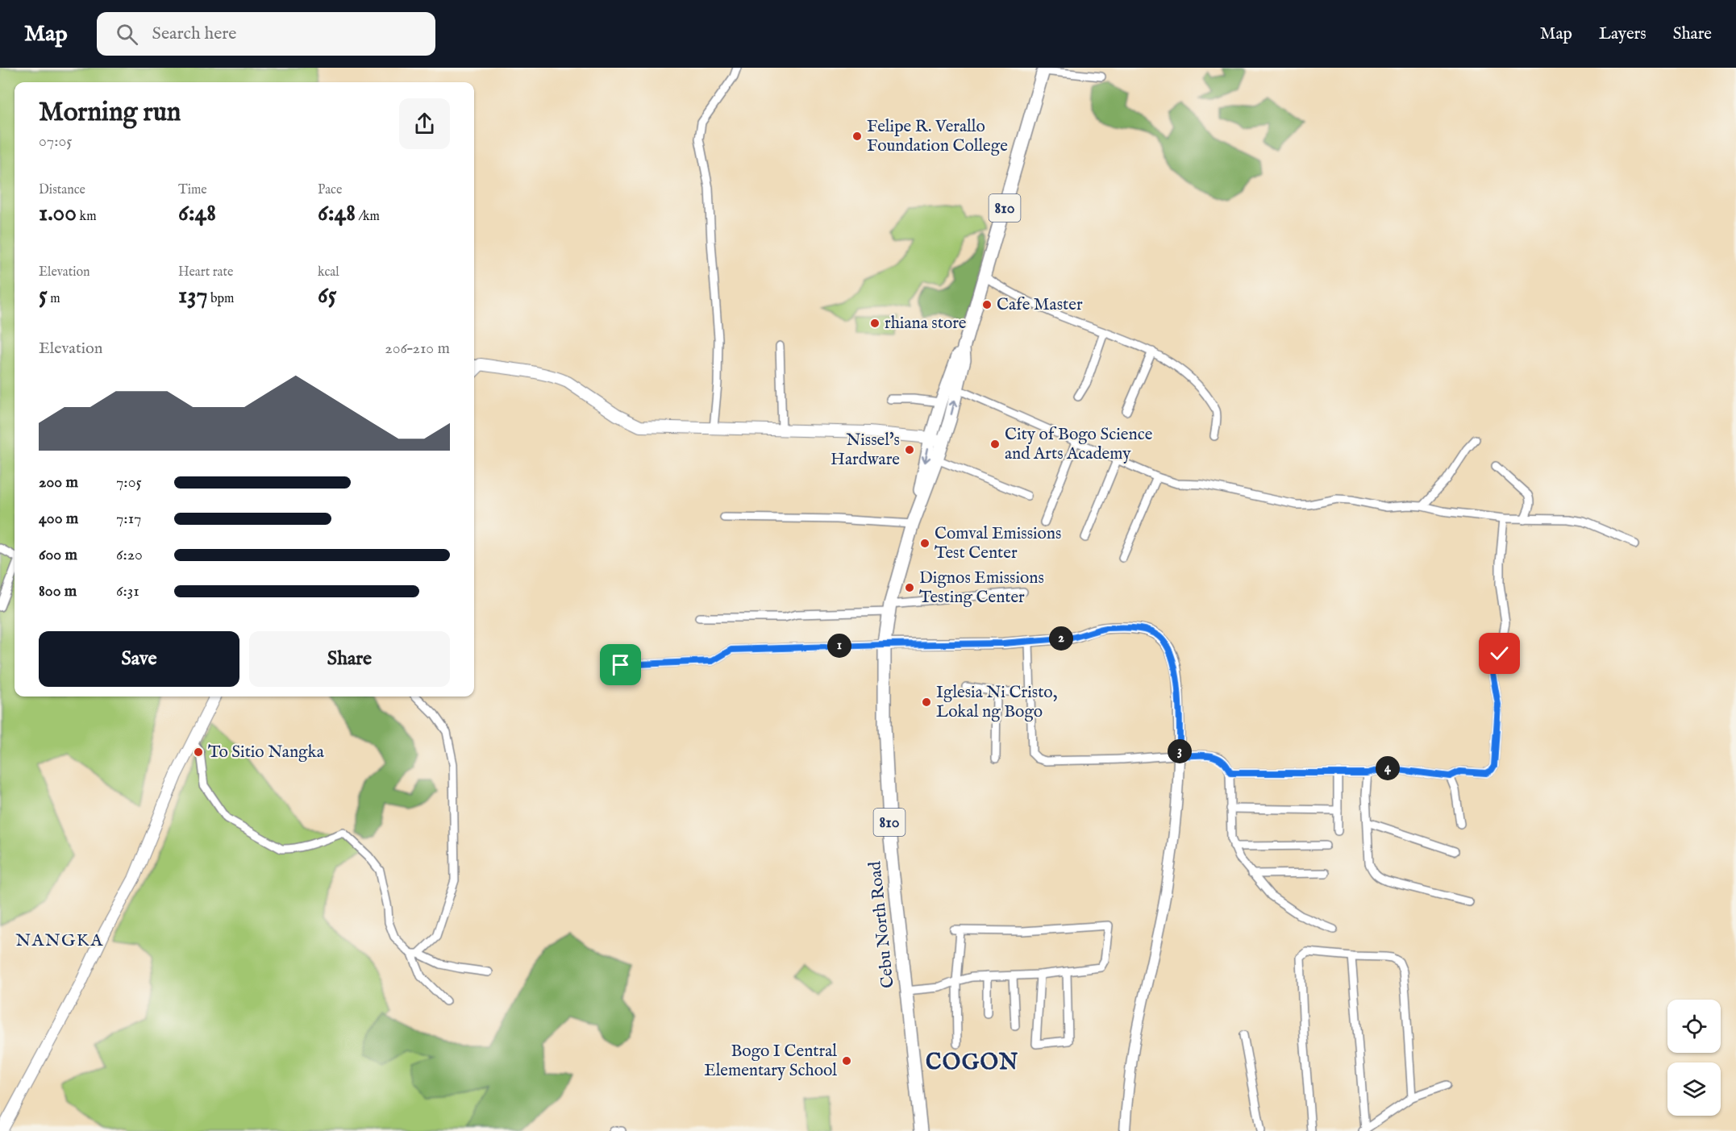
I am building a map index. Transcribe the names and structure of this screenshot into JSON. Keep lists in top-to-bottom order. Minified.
{"streets":{"highway":["810","Cebu North Road"]},"districts":["NANGKA","COGON"],"places":["Felipe R. Verallo Foundation College","Cafe Master","rhiana store","City of Bogo Science and Arts Academy","Nissel's Hardware","Comval Emissions Test Center","Dignos Emissions Testing Center","Iglesia Ni Cristo, Lokal ng Bogo","To Sitio Nangka","Bogo I Central Elementary School"],"page":{"header":"Map","search":"Search here","nav":["Map","Layers","Share"],"heading":["Morning run","07:05"],"stats":[["Distance","1.00 km"],["Time","6:48"],["Pace","6:48 /km"],["Elevation","5 m"],["Heart rate","137 bpm"],["kcal","65"]],"chart":["Elevation","206–210 m"],"list":[{"name":"200 m","note":"7:05"},{"name":"400 m","note":"7:17"},{"name":"600 m","note":"6:20"},{"name":"800 m","note":"6:31"}],"buttons":["Save","Share"],"pins":["2","1","3","4"]}}
